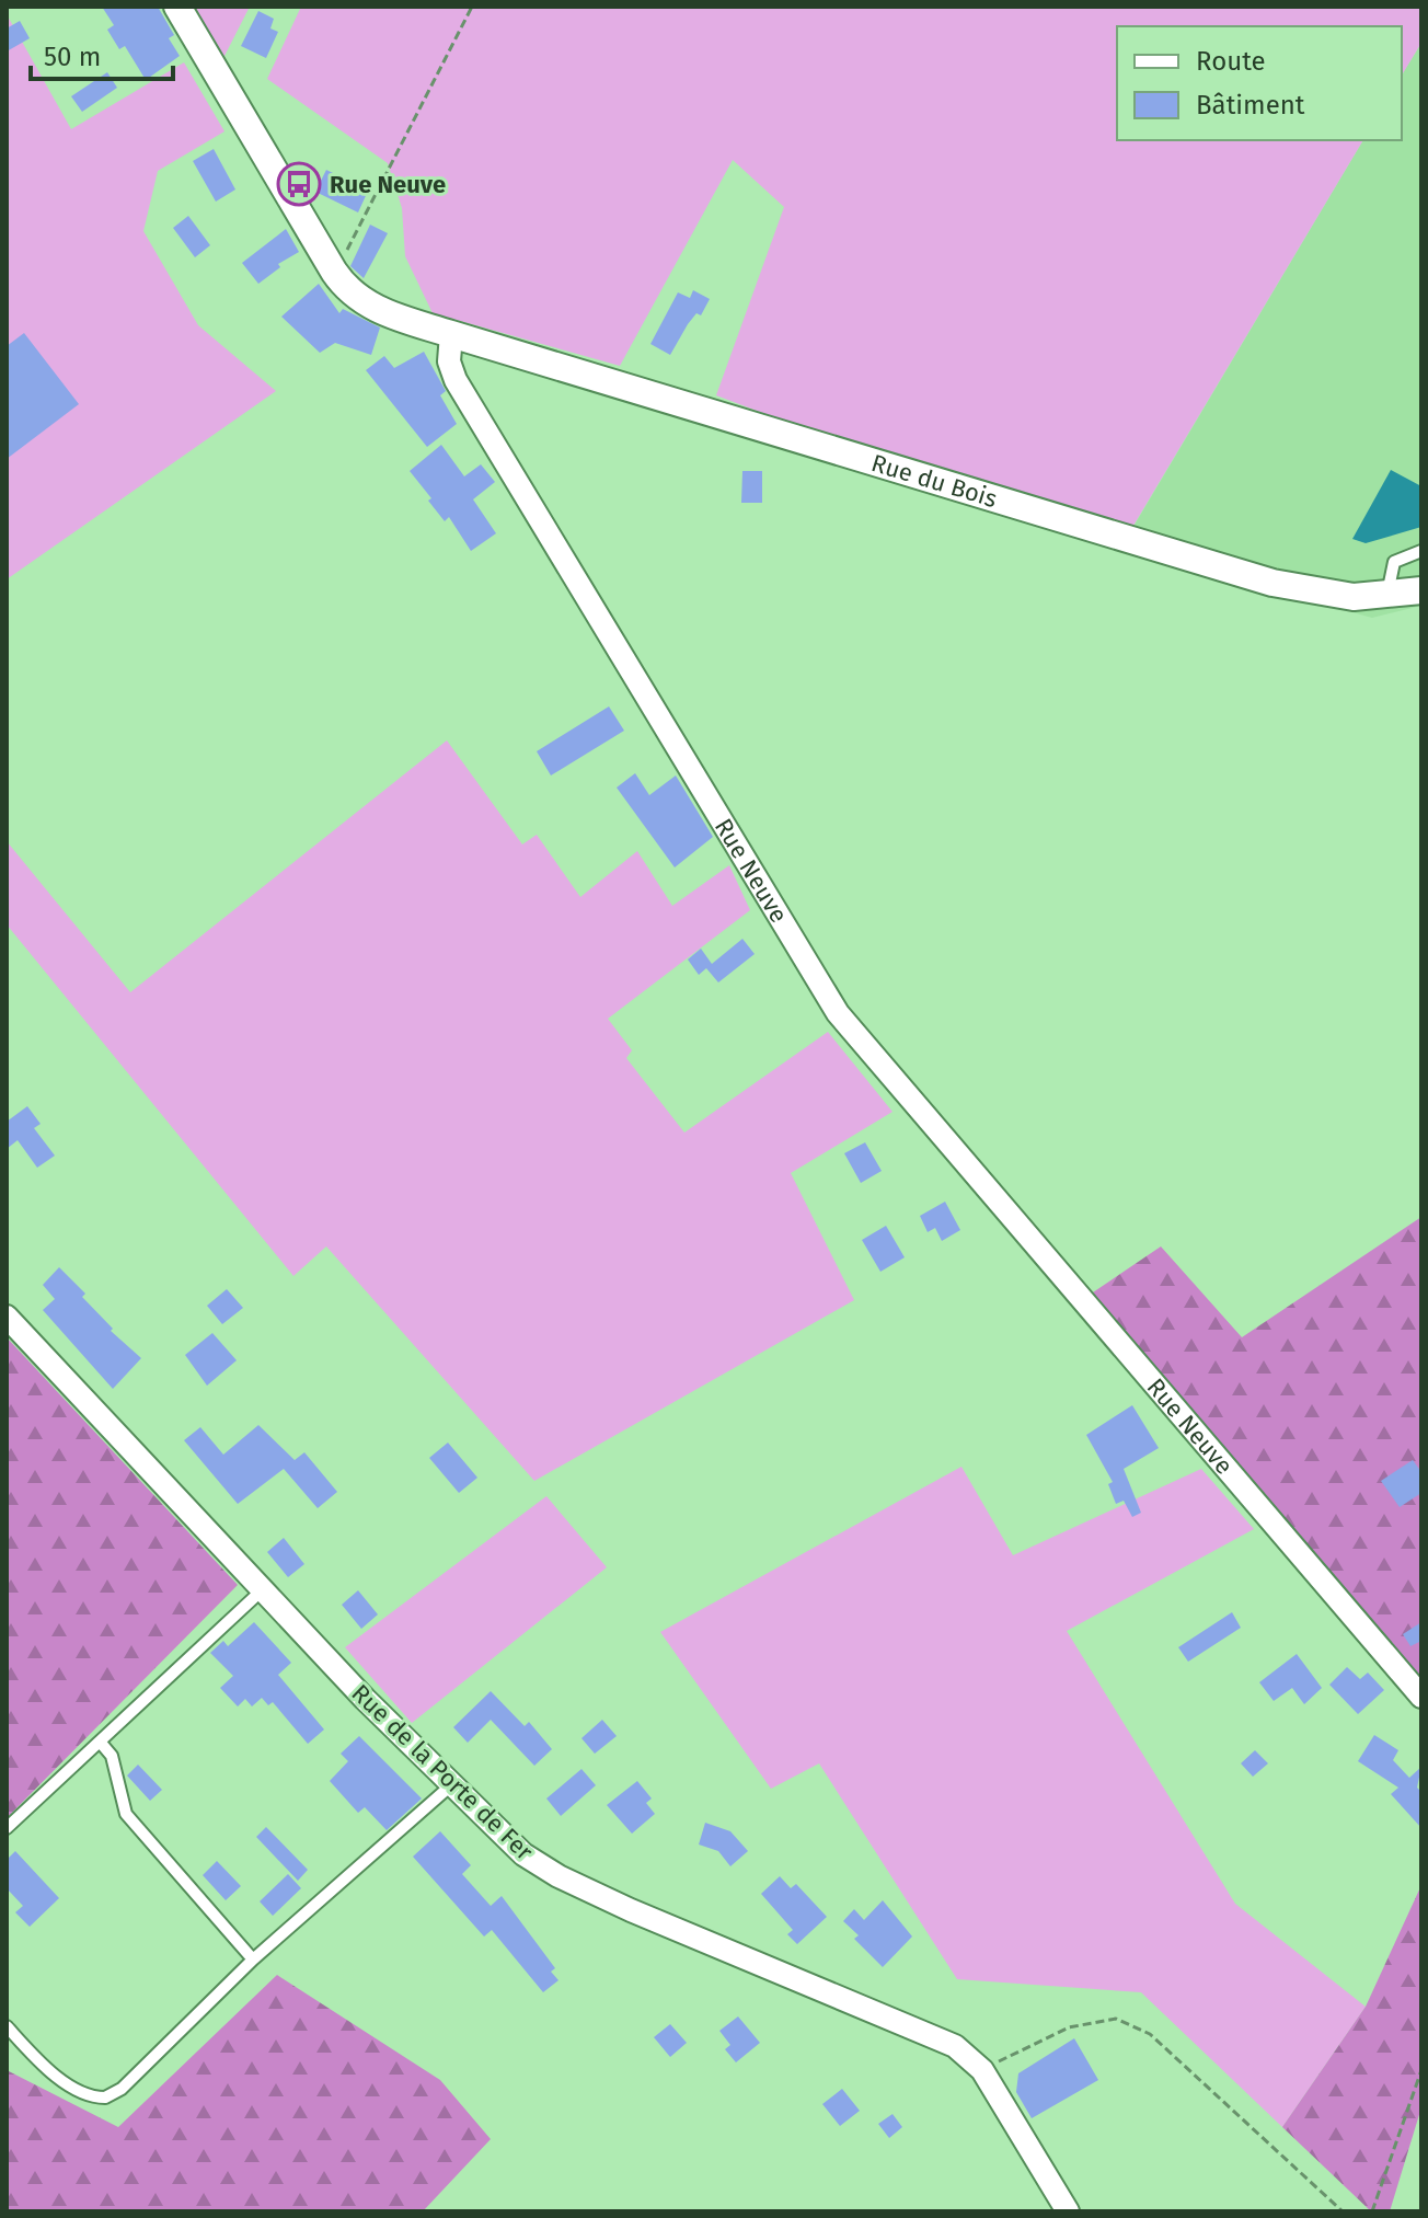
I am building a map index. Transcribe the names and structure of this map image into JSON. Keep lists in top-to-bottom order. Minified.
{"streets":{"street":["Rue du Bois","Rue Neuve","Rue de la Porte de Fer"]},"crossings":[["Rue du Bois","Rue Neuve"]],"places":{"bus stop":["Rue Neuve"]},"legend":["Route","Bâtiment"],"scale_bar":"50 m"}
